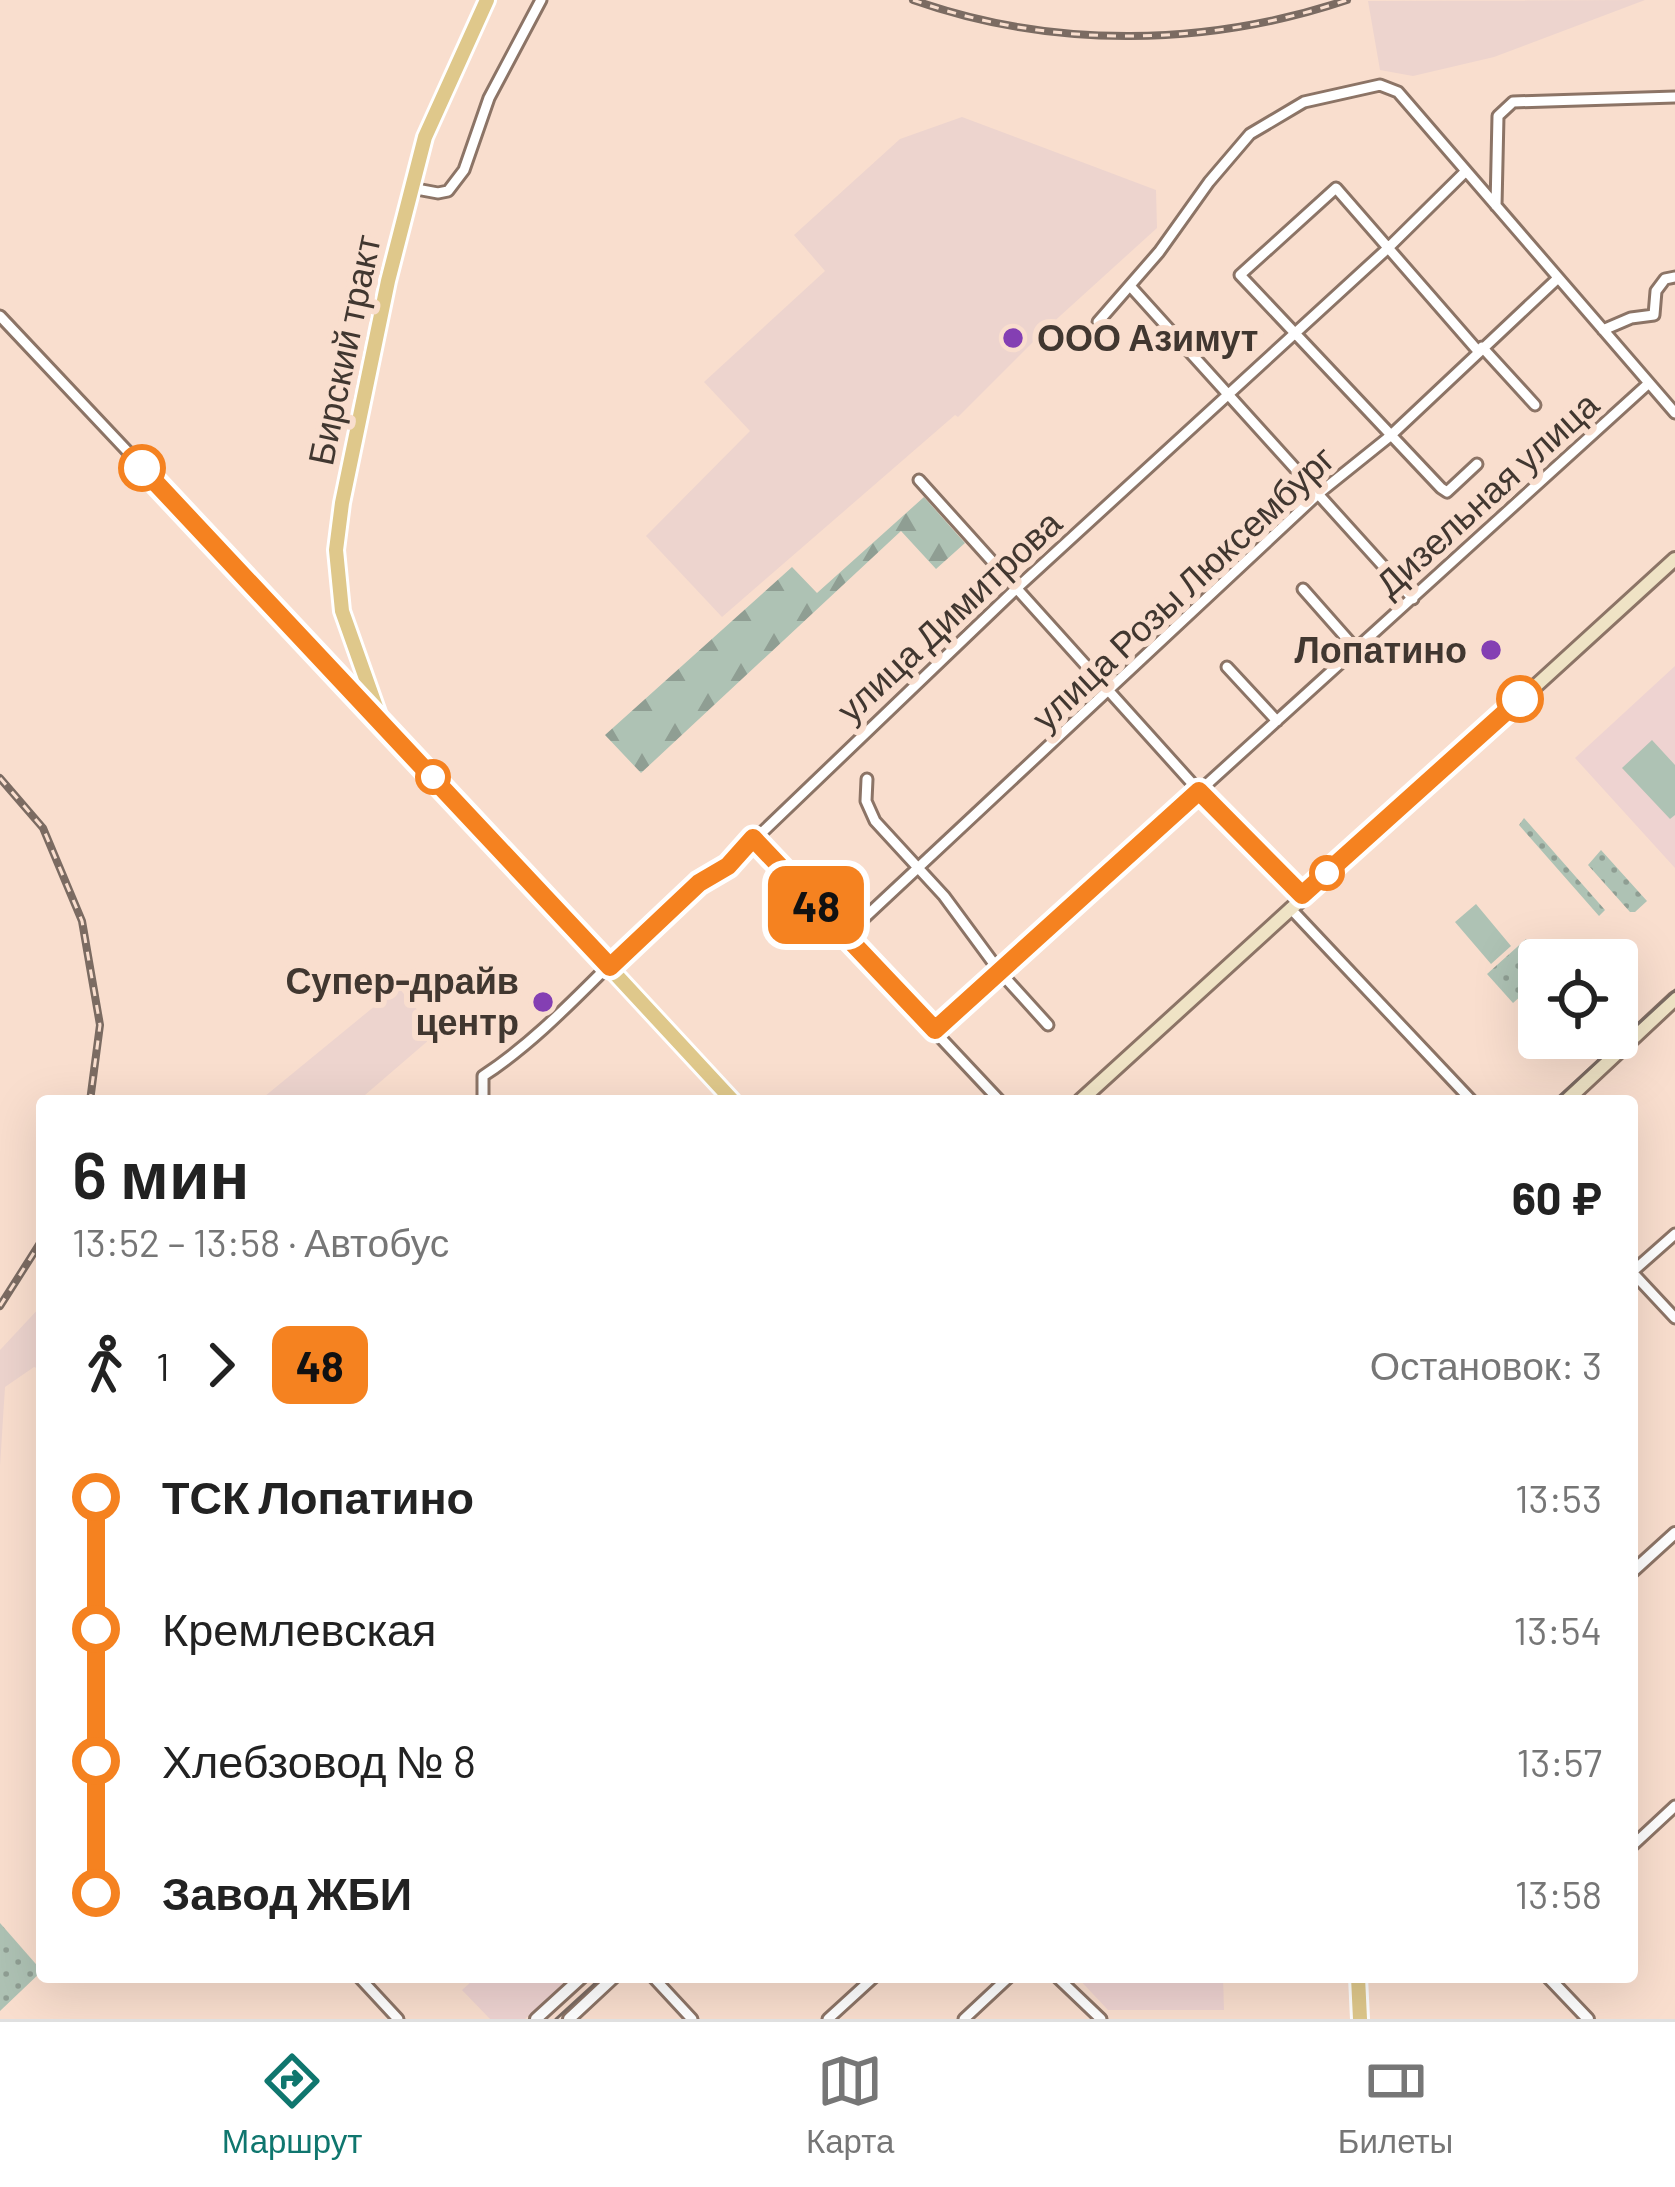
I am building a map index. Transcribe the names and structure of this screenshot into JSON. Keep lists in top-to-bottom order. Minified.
{"streets":{"main road":["Бирский тракт"],"street":["Дизельная улица","улица Розы Люксембург","улица Димитрова"]},"places":["ООО Азимут","Лопатино","Супер-драйв центр"],"lines":["bus line 48"],"page":{"on_map":"48","heading":["6 мин","13:52 – 13:58 · Автобус","60 ₽"],"legs":["1","48","Остановок: 3"],"list":[{"name":"ТСК Лопатино","value":"13:53"},{"name":"Кремлевская","value":"13:54"},{"name":"Хлебзовод № 8","value":"13:57"},{"name":"Завод ЖБИ","value":"13:58"}],"tabs":["Маршрут","Карта","Билеты"]}}
